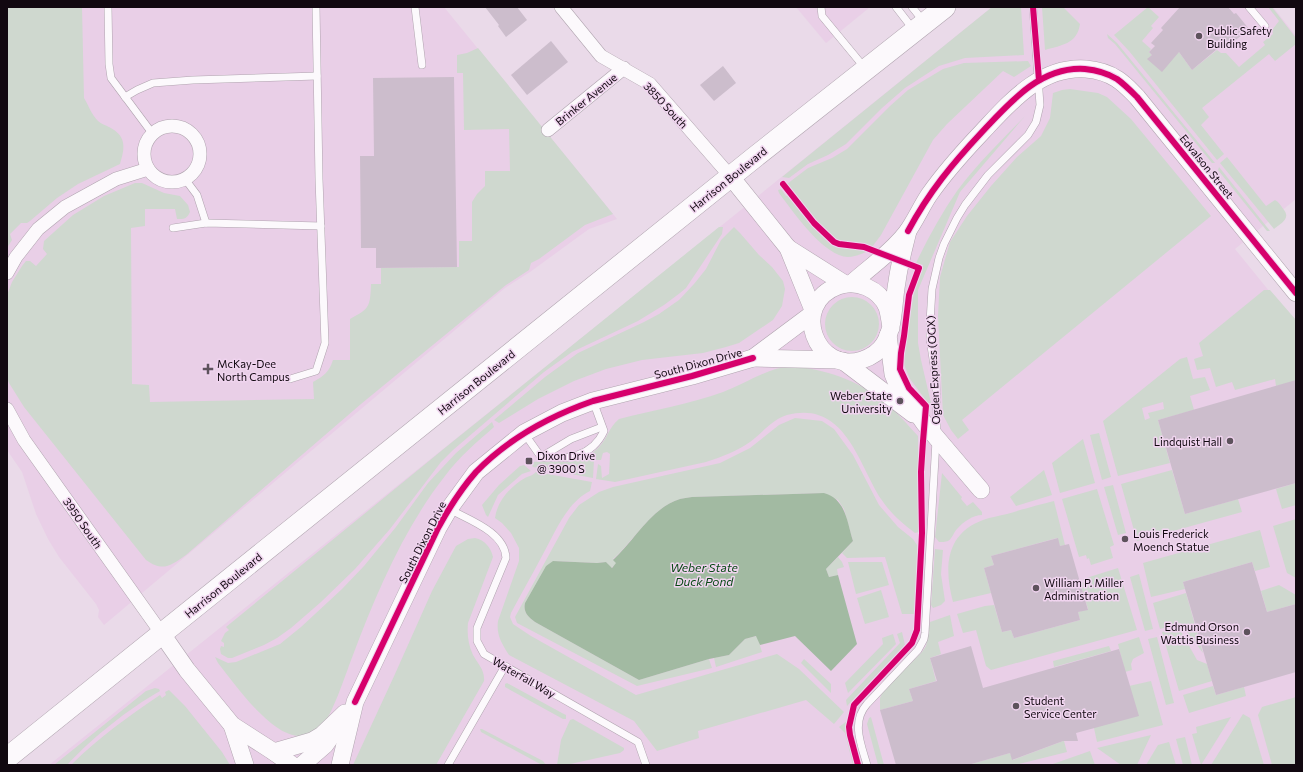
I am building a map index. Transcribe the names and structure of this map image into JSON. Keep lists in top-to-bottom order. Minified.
{"streets":{"main road":["Harrison Boulevard"],"street":["Brinker Avenue","3850 South","Edvalson Street","South Dixon Drive","3950 South"],"lane":["Ogden Express (OGX)","Waterfall Way"]},"crossings":[["Brinker Avenue","3850 South"],["3850 South","Harrison Boulevard"],["Edvalson Street","Ogden Express (OGX)"],["Harrison Boulevard","3950 South"],["South Dixon Drive","Waterfall Way"]],"water":["Weber State Duck Pond"],"places":{"other":["Public Safety Building","Weber State University","Lindquist Hall","Louis Frederick Moench Statue","William P. Miller Administration","Edmund Orson Wattis Business","Student Service Center"],"health":["McKay-Dee North Campus"],"transit":["Dixon Drive @ 3900 S"]}}
